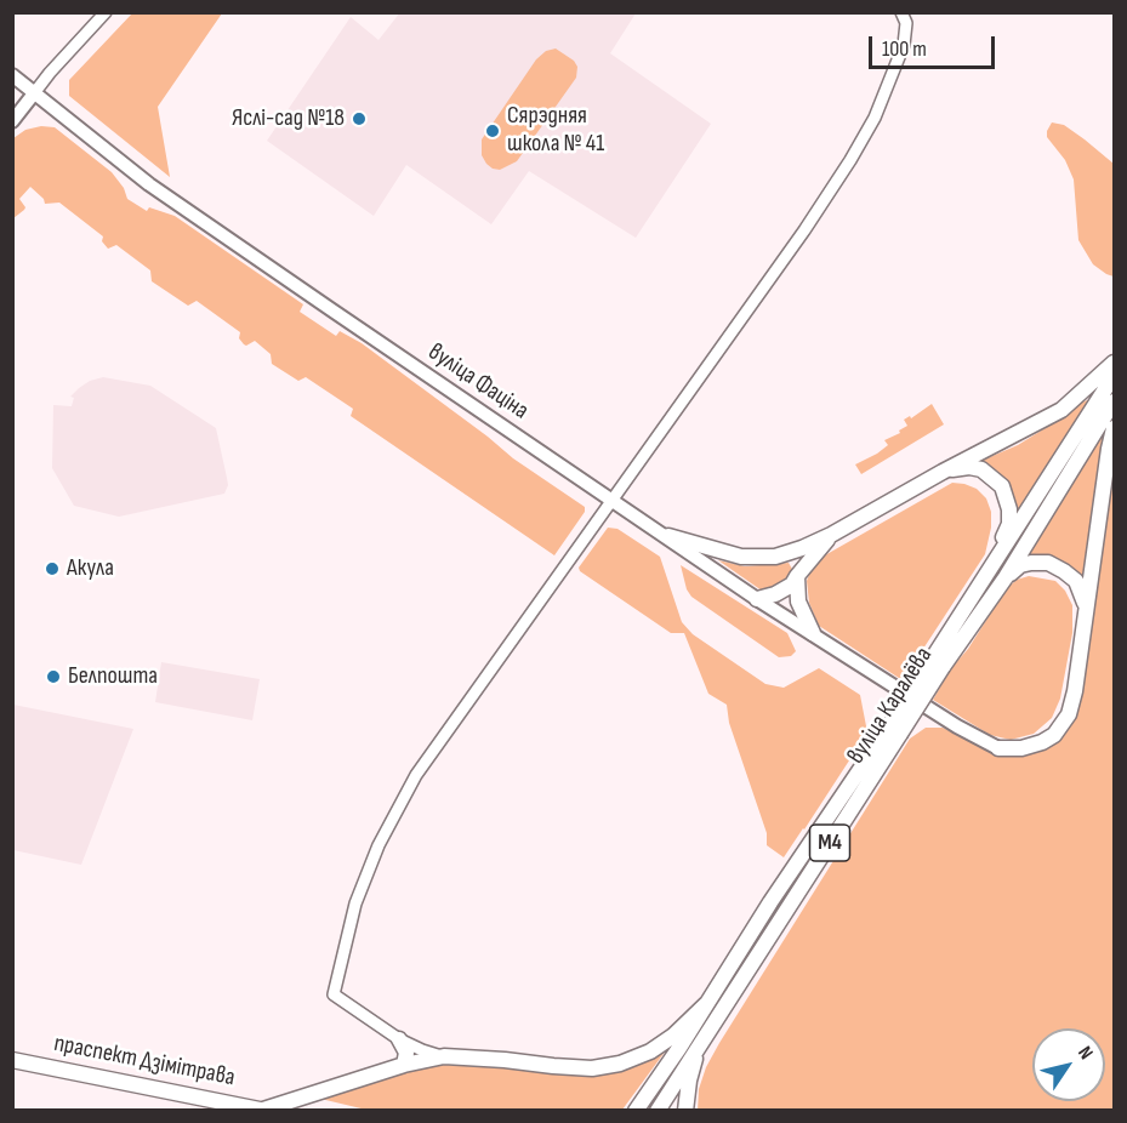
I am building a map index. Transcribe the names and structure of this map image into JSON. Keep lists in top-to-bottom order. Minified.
{"streets":{"main road":["вуліца Фаціна","вуліца Каралёва","М4","праспект Дзімітрава"]},"crossings":[["вуліца Каралёва","М4"]],"places":["Яслі-сад №18","Сярэдняя школа № 41","Акула","Белпошта"],"scale_bar":"100 m","north":"top right"}
